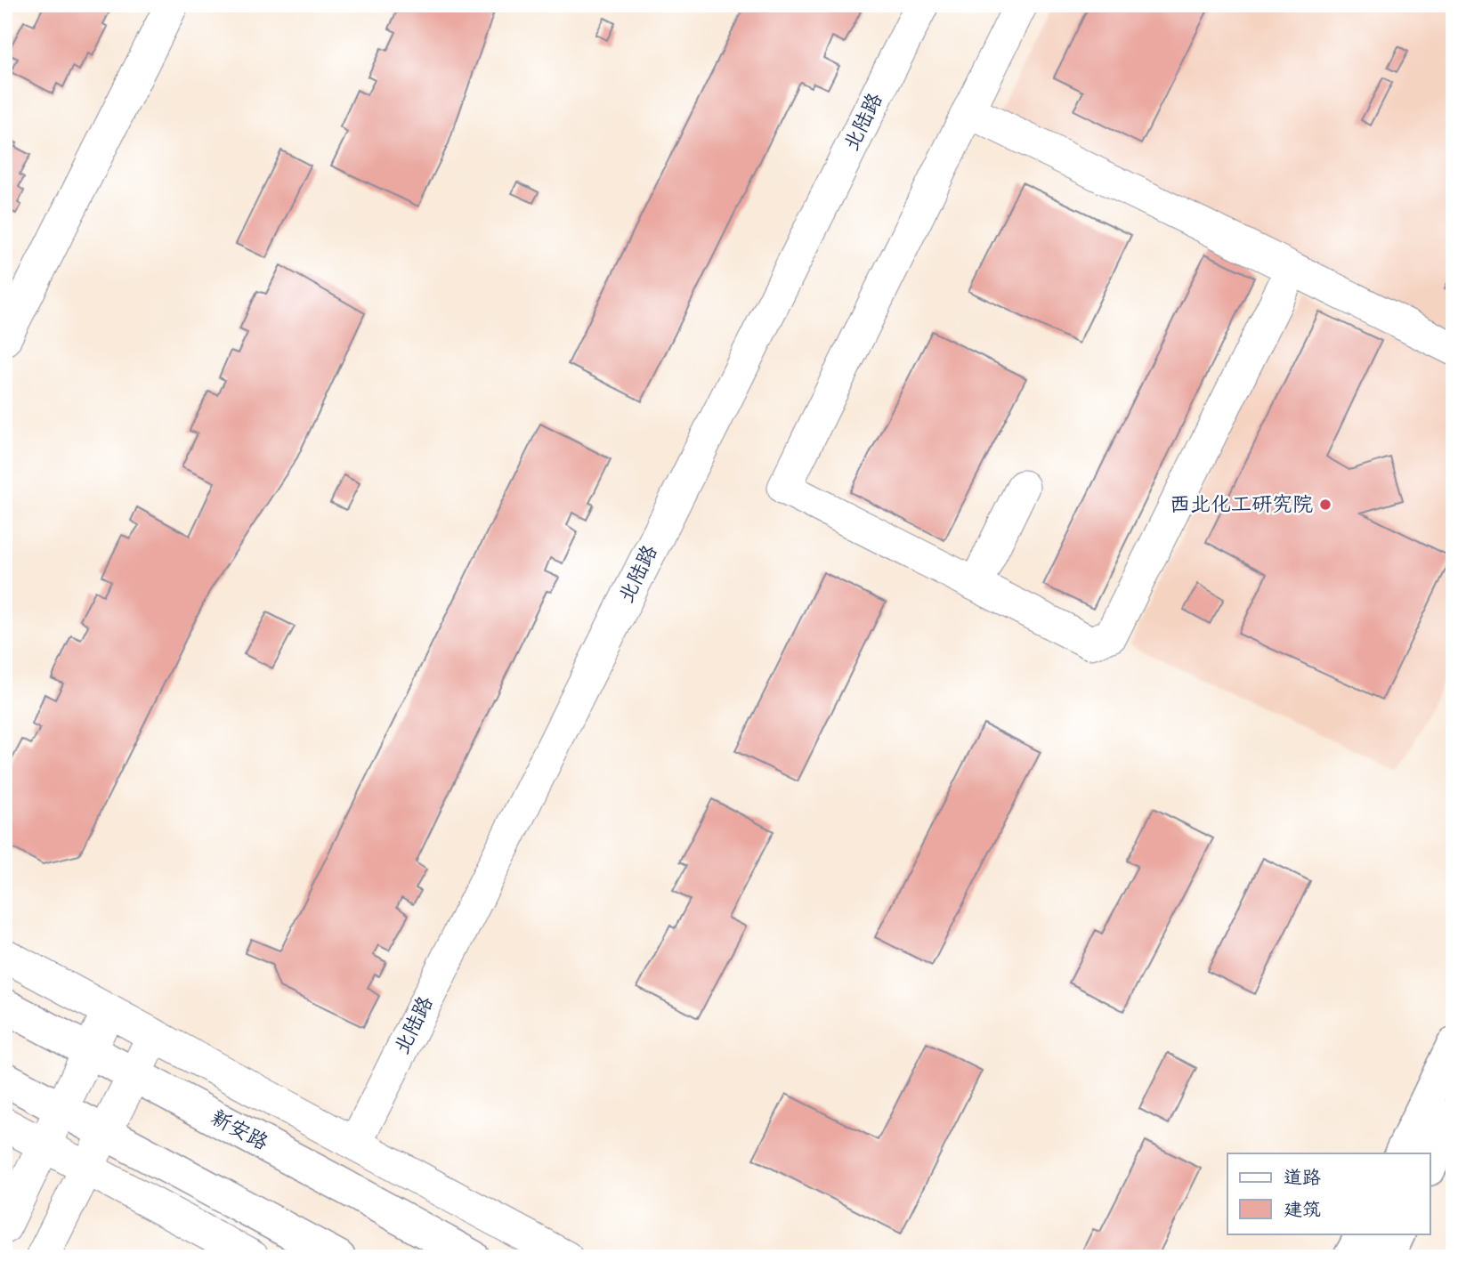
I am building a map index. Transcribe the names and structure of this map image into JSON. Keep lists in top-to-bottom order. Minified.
{"streets":{"main road":["新安路"],"street":["北陆路"]},"places":["西北化工研究院"],"legend":["道路","建筑"]}
